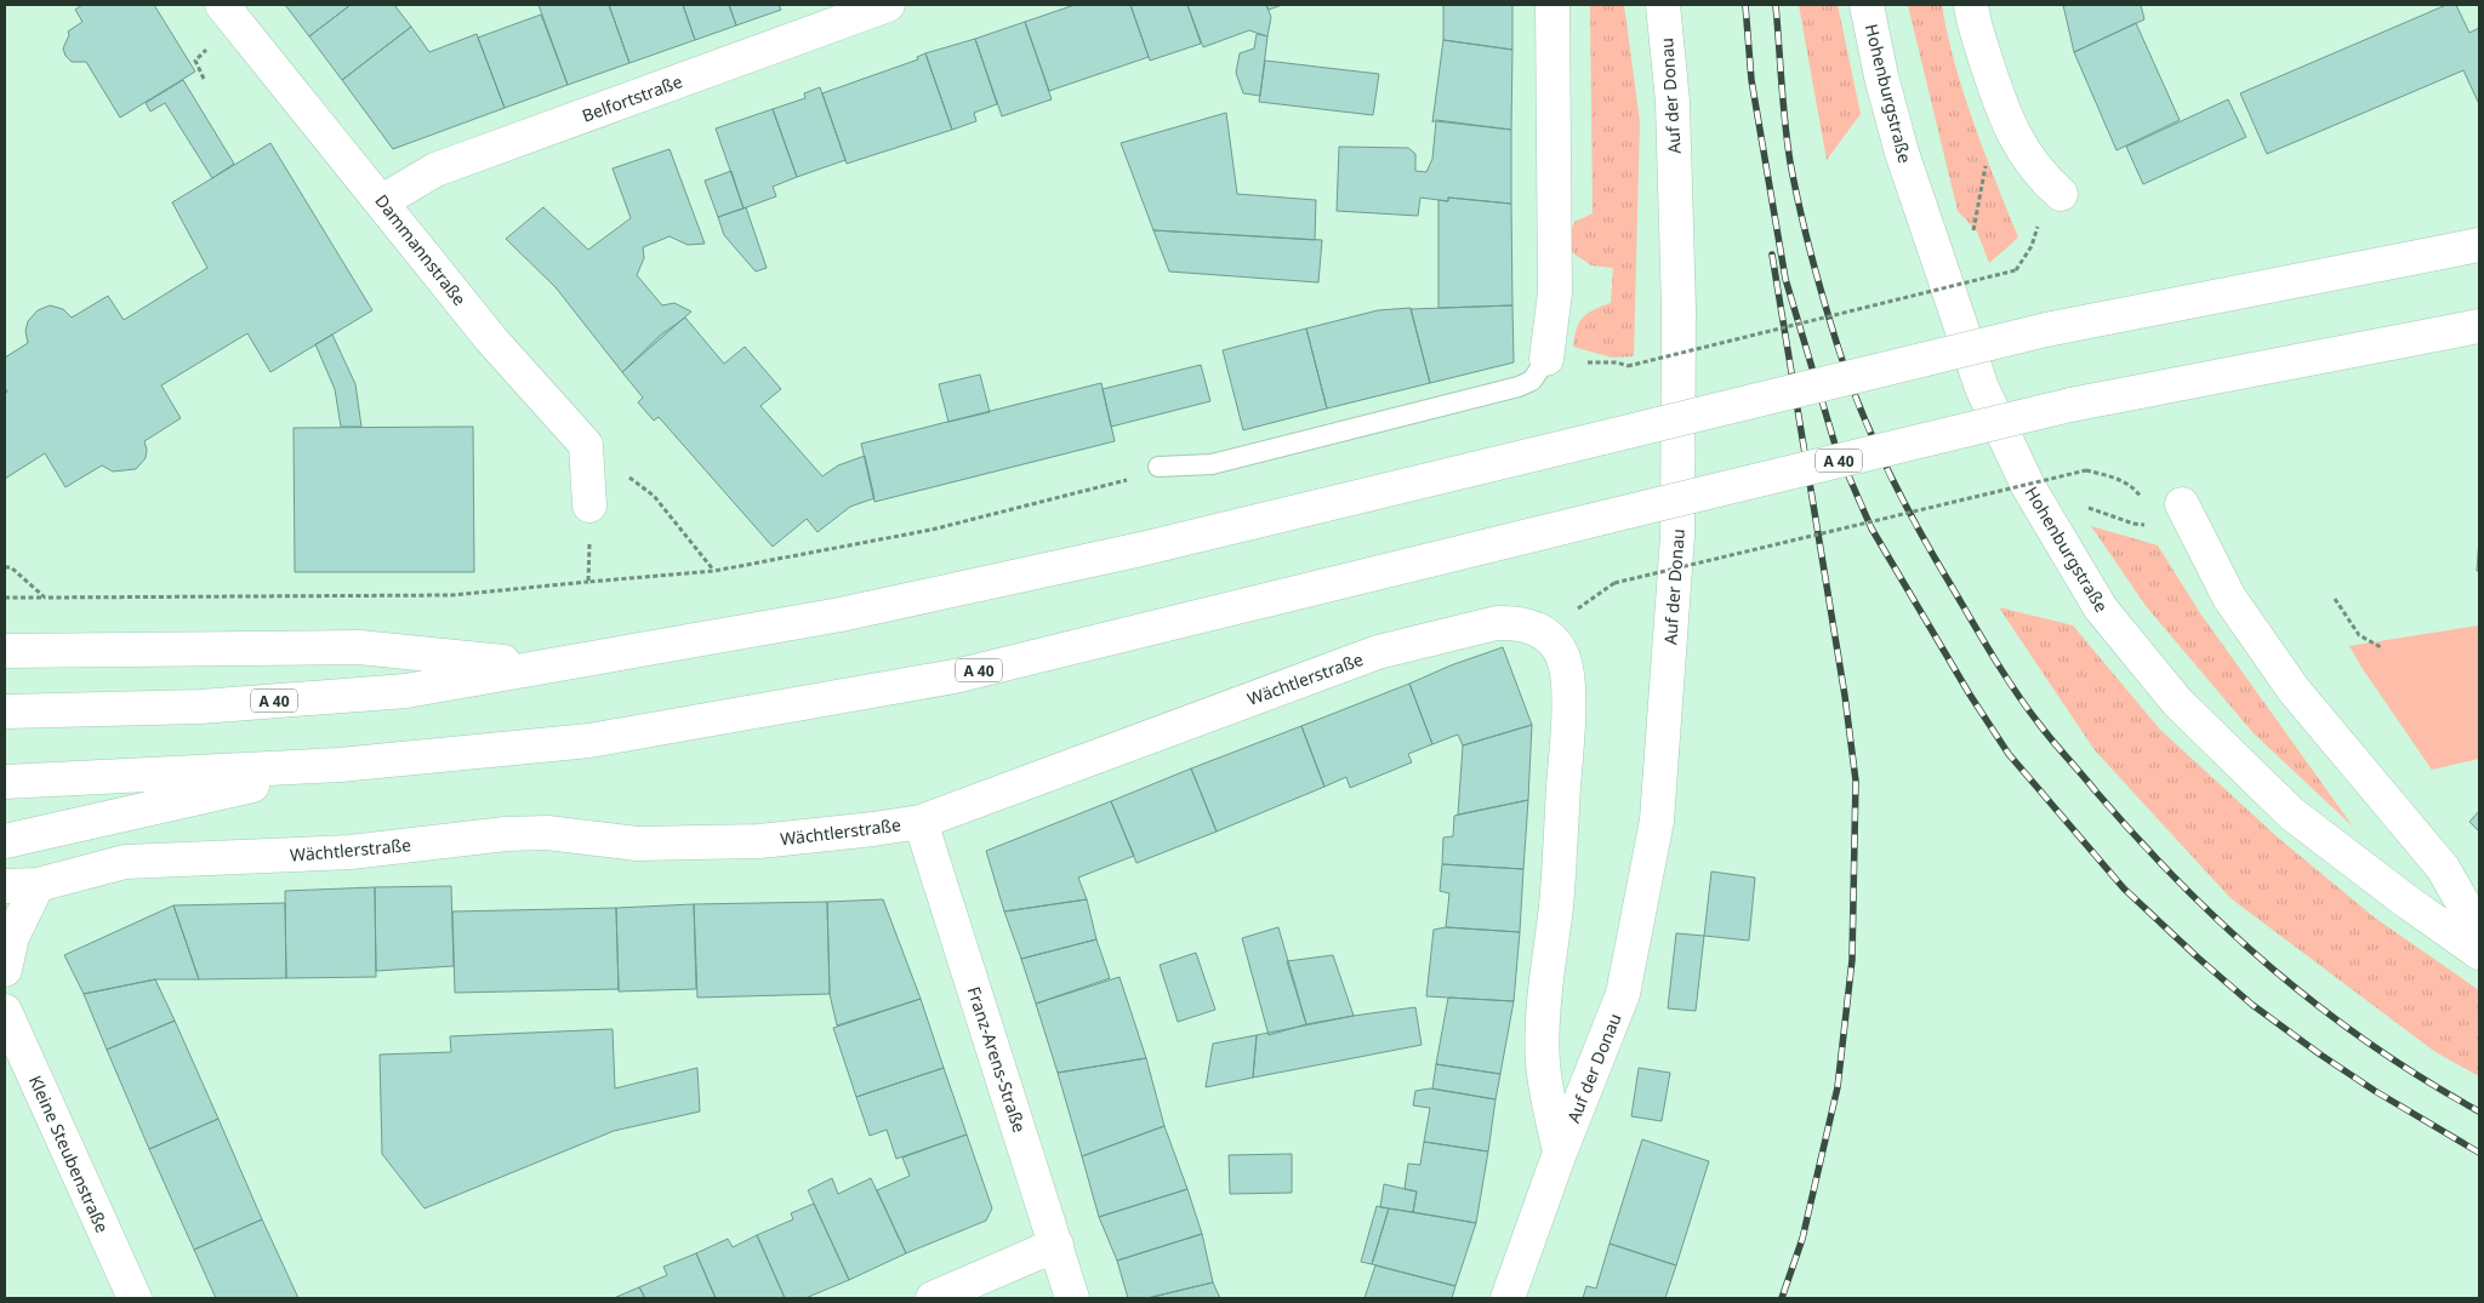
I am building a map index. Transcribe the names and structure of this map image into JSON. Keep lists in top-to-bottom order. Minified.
{"streets":{"main road":["Hohenburgstraße","Auf der Donau","Belfortstraße","Dammannstraße","A 40","Wächtlerstraße","Franz-Arens-Straße","Kleine Steubenstraße"]},"crossings":[["Auf der Donau","Wächtlerstraße"],["Belfortstraße","Dammannstraße"],["Wächtlerstraße","Franz-Arens-Straße"]]}
